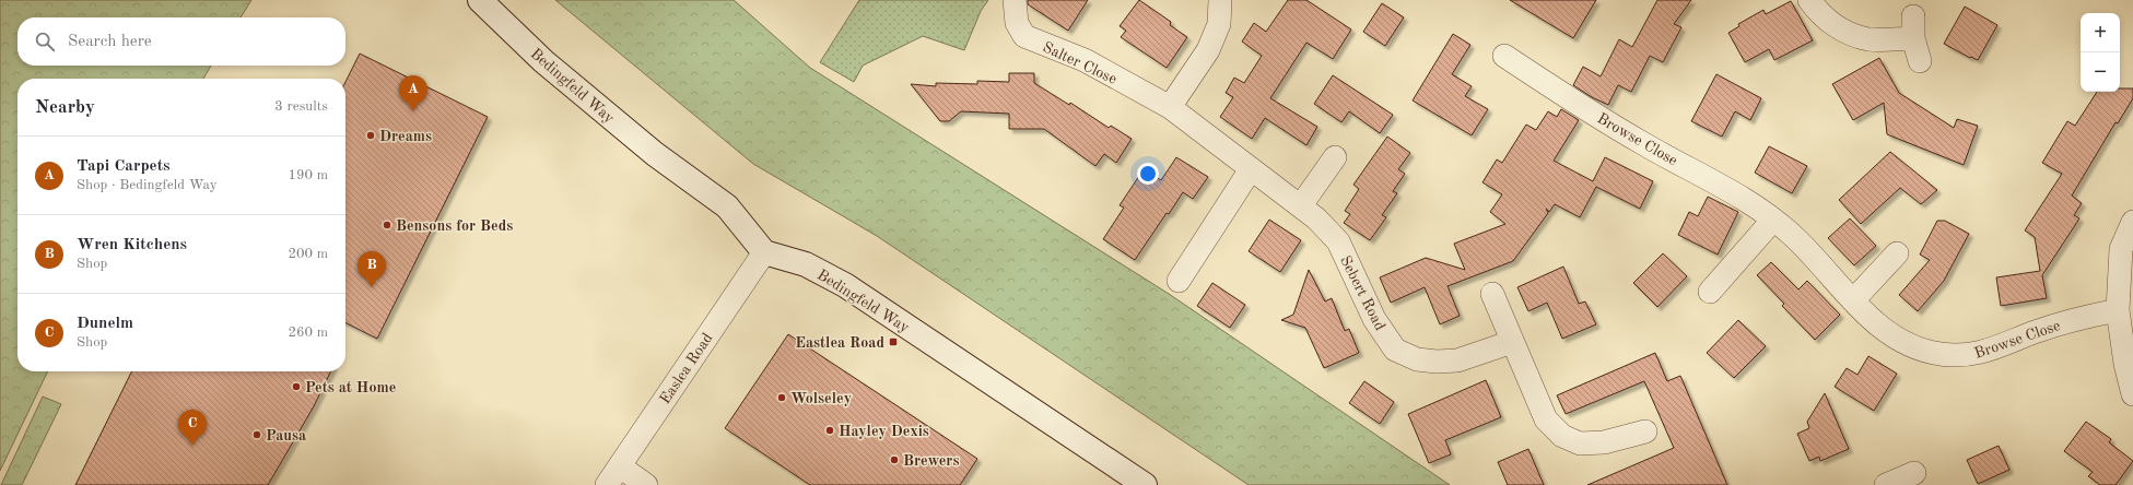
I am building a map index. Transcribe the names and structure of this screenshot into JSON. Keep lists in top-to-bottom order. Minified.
{"streets":{"street":["Salter Close","Bedingfeld Way","Browse Close","Sebert Road","Easlea Road"]},"crossings":[["Salter Close","Sebert Road"],["Bedingfeld Way","Easlea Road"]],"places":{"other":["Dreams","Bensons for Beds","Pets at Home","Wolseley","Hayley Dexis","Pausa","Brewers"],"transit":["Eastlea Road"]},"page":{"map_buttons":["+","−"],"search":"Search here","pins":["A","B","C"],"heading":["Nearby","3 results"],"list":[{"mark":"A","name":"Tapi Carpets","note":"Shop · Bedingfeld Way","value":"190 m"},{"mark":"B","name":"Wren Kitchens","note":"Shop","value":"200 m"},{"mark":"C","name":"Dunelm","note":"Shop","value":"260 m"}]}}
